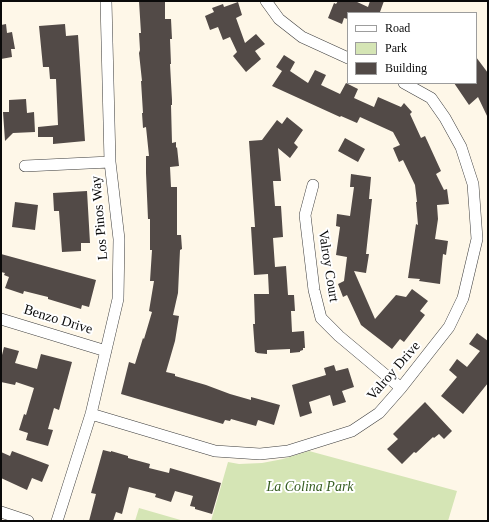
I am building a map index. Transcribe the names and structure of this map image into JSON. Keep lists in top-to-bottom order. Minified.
{"streets":{"street":["Los Pinos Way","Valroy Court","Benzo Drive","Valroy Drive"]},"crossings":[["Los Pinos Way","Benzo Drive"],["Los Pinos Way","Valroy Drive"],["Valroy Court","Valroy Drive"]],"parks":["La Colina Park"],"legend":["Road","Park","Building"]}
